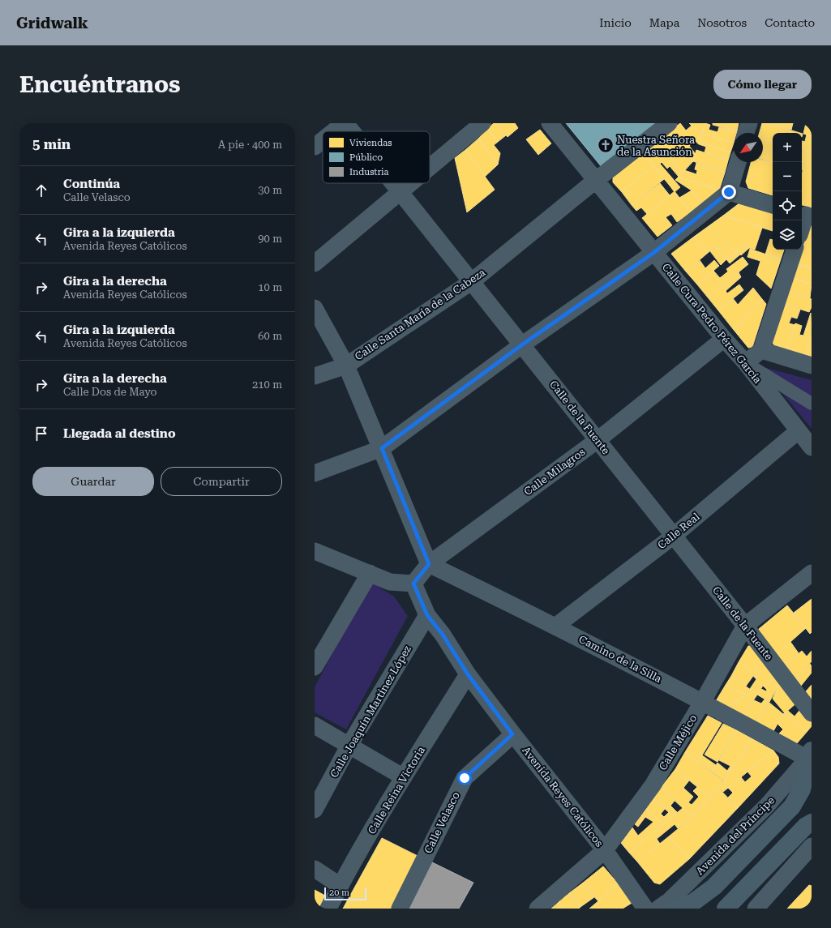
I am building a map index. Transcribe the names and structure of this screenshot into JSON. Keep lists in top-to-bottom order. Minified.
{"streets":{"main road":["Avenida del Príncipe"],"street":["Calle Santa María de la Cabeza","Calle Cura Pedro Pérez García","Calle de la Fuente","Calle Milagros","Calle Real","Camino de la Silla","Calle Joaquín Martínez López","Calle Méjico","Calle Reina Victoria","Avenida Reyes Católicos","Calle Velasco"]},"crossings":[["Calle Santa María de la Cabeza","Calle Cura Pedro Pérez García"],["Calle Santa María de la Cabeza","Calle de la Fuente"],["Calle Cura Pedro Pérez García","Calle Milagros"],["Calle Cura Pedro Pérez García","Calle Real"],["Calle de la Fuente","Calle Milagros"],["Calle de la Fuente","Calle Real"],["Calle de la Fuente","Calle Méjico"],["Calle Milagros","Camino de la Silla"],["Calle Real","Camino de la Silla"],["Camino de la Silla","Calle Méjico"],["Camino de la Silla","Avenida del Príncipe"],["Calle Joaquín Martínez López","Avenida Reyes Católicos"],["Calle Méjico","Avenida Reyes Católicos"],["Calle Reina Victoria","Avenida Reyes Católicos"],["Avenida Reyes Católicos","Calle Velasco"]],"places":{"church":["Nuestra Señora de la Asunción"]},"legend":["Viviendas","Público","Industria"],"scale_bar":"20 m","north":"bottom left","page":{"header":"Gridwalk","nav":["Inicio","Mapa","Nosotros","Contacto"],"buttons":["Cómo llegar",["Guardar","Compartir"]],"title":"Encuéntranos","heading":["5 min","A pie · 400 m"],"map_buttons":["+","−"],"list":[["Continúa","Calle Velasco","30 m"],["Gira a la izquierda","Avenida Reyes Católicos","90 m"],["Gira a la derecha","Avenida Reyes Católicos","10 m"],["Gira a la izquierda","Avenida Reyes Católicos","60 m"],["Gira a la derecha","Calle Dos de Mayo","210 m"],"Llegada al destino"],"scale":"20 m"}}
